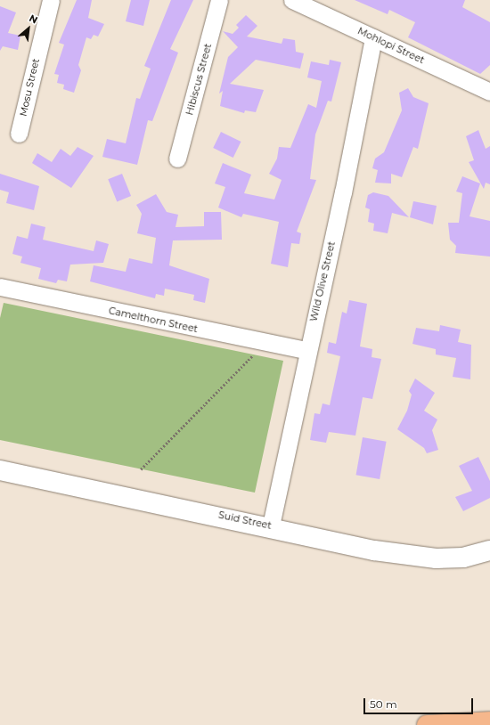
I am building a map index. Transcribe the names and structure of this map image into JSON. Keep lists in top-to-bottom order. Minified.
{"streets":{"street":["Mohlopi Street","Hibiscus Street","Mosu Street","Wild Olive Street","Camelthorn Street","Suid Street"]},"crossings":[["Mohlopi Street","Wild Olive Street"],["Wild Olive Street","Camelthorn Street"],["Wild Olive Street","Suid Street"]],"scale_bar":"50 m","north":"top right"}
